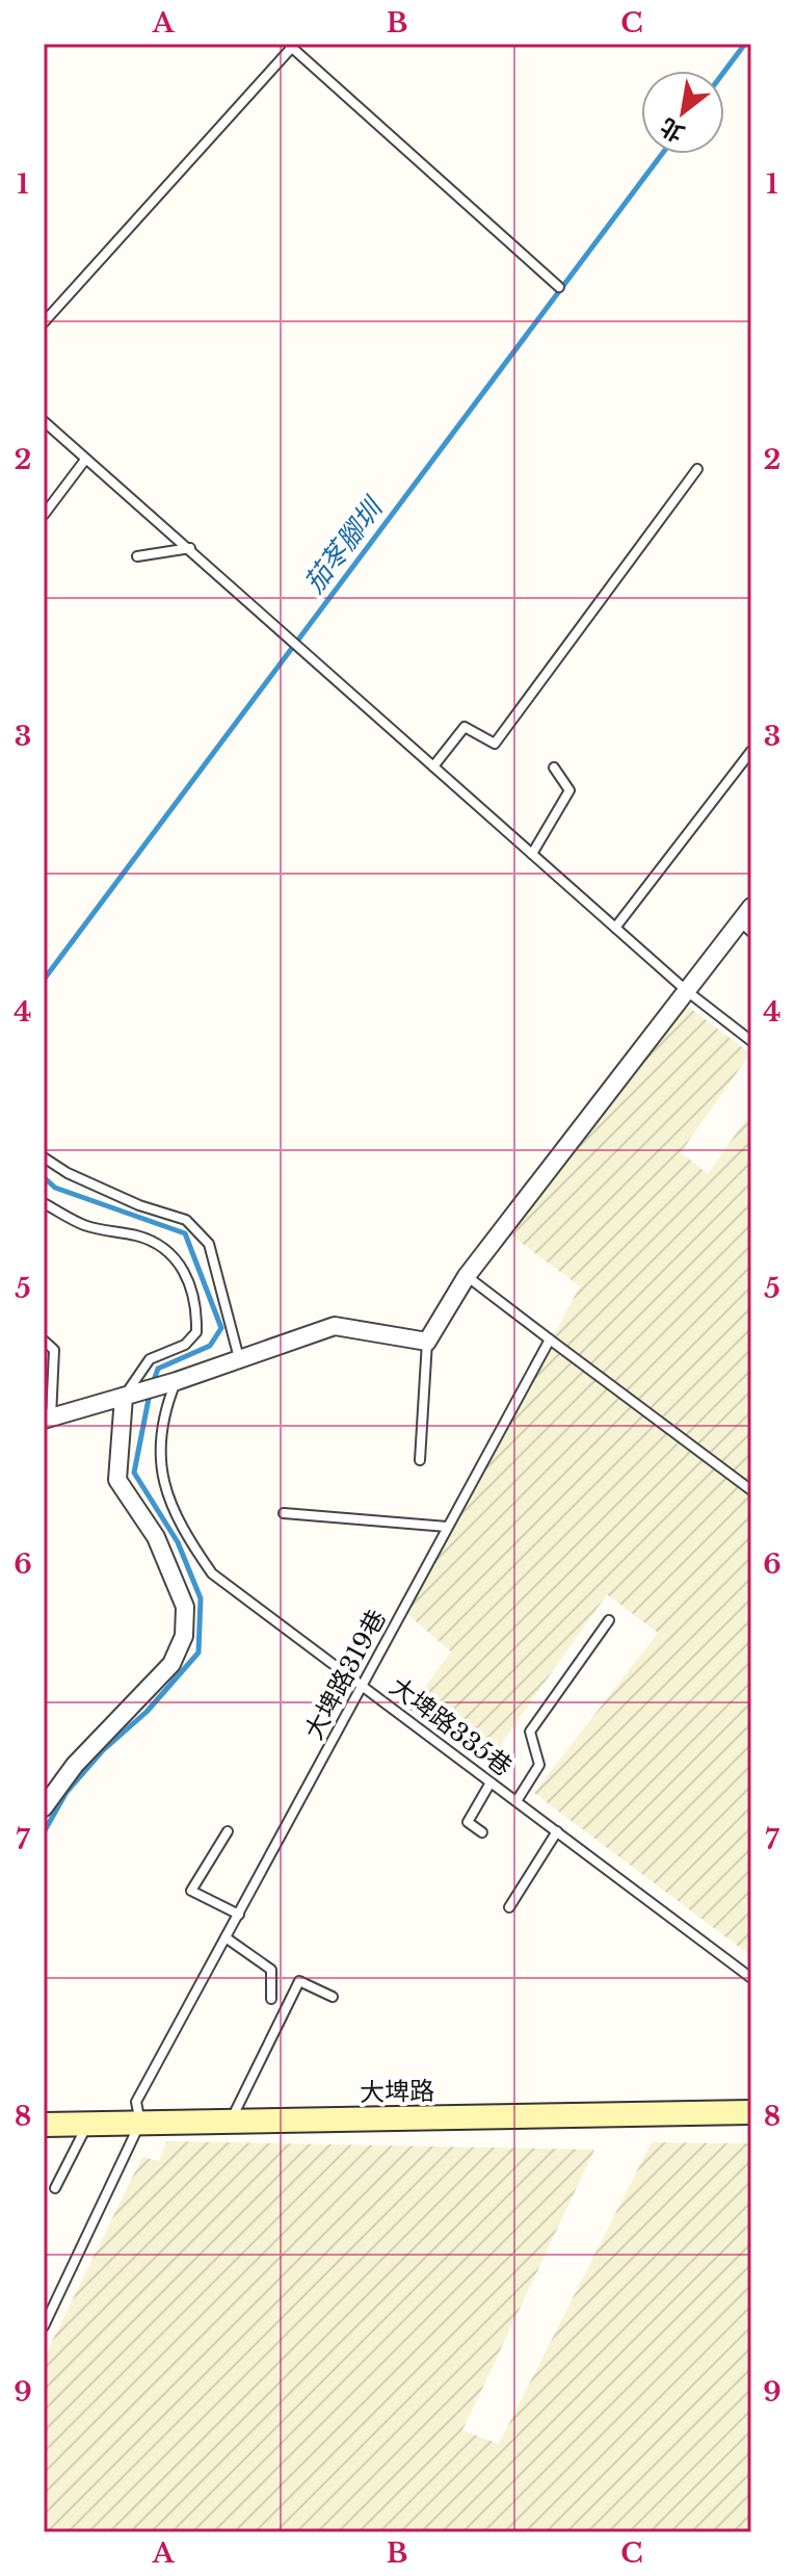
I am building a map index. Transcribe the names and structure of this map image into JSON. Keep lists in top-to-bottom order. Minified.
{"streets":{"main road":["大埤路"],"lane":["大埤路319巷","大埤路335巷"]},"crossings":[["大埤路319巷","大埤路335巷"],["大埤路319巷","大埤路"]],"water":["茄苳腳圳"],"north":"bottom left","grid":{"columns":["A","B","C"],"rows":["1","2","3","4","5","6","7","8","9"]}}
